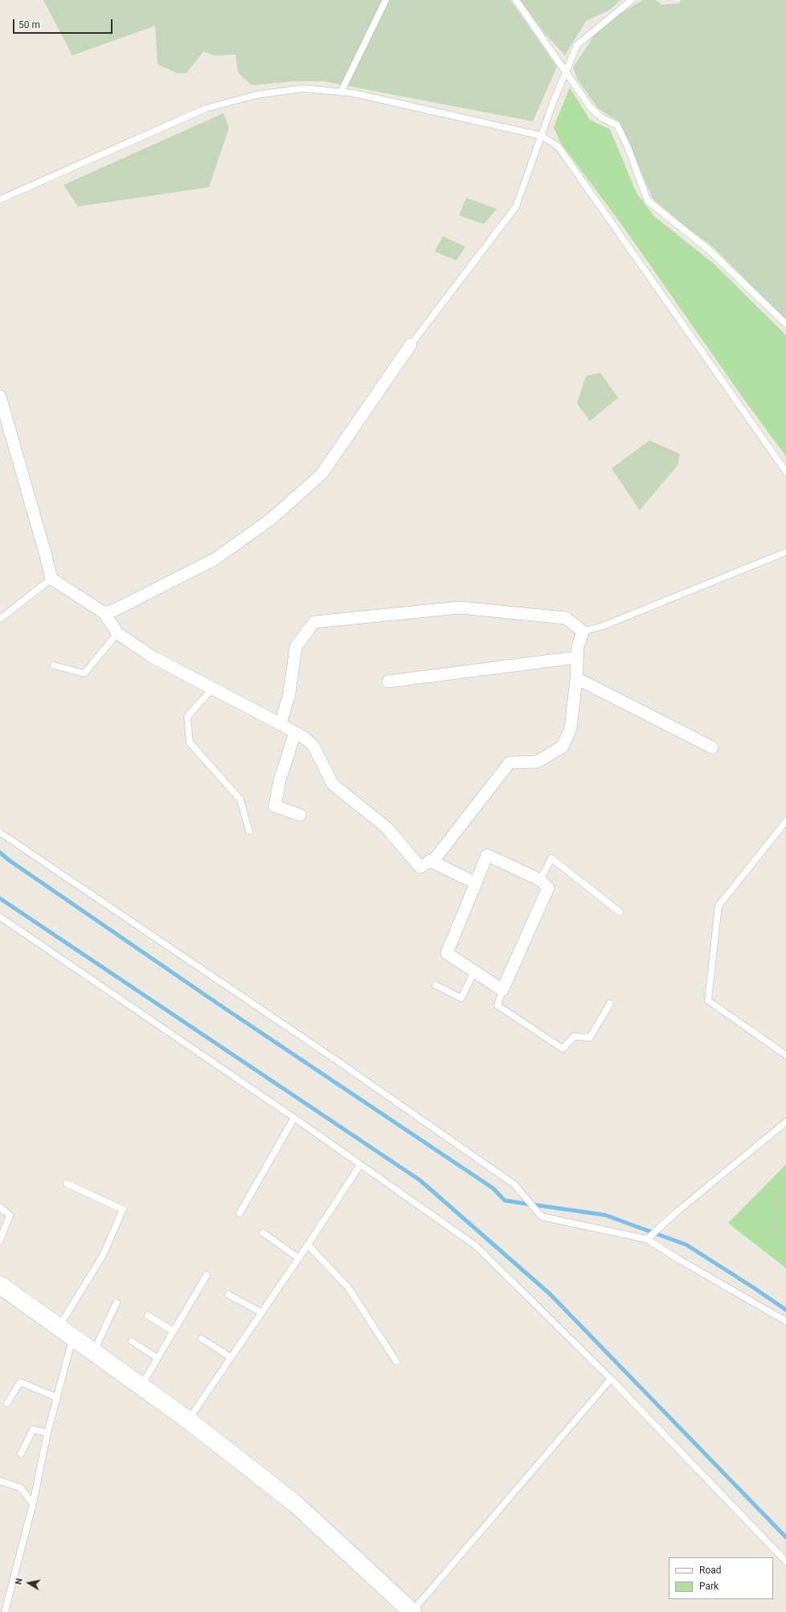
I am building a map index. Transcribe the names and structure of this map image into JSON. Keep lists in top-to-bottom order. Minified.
{"legend":["Road","Park"],"scale_bar":"50 m","north":"left"}
